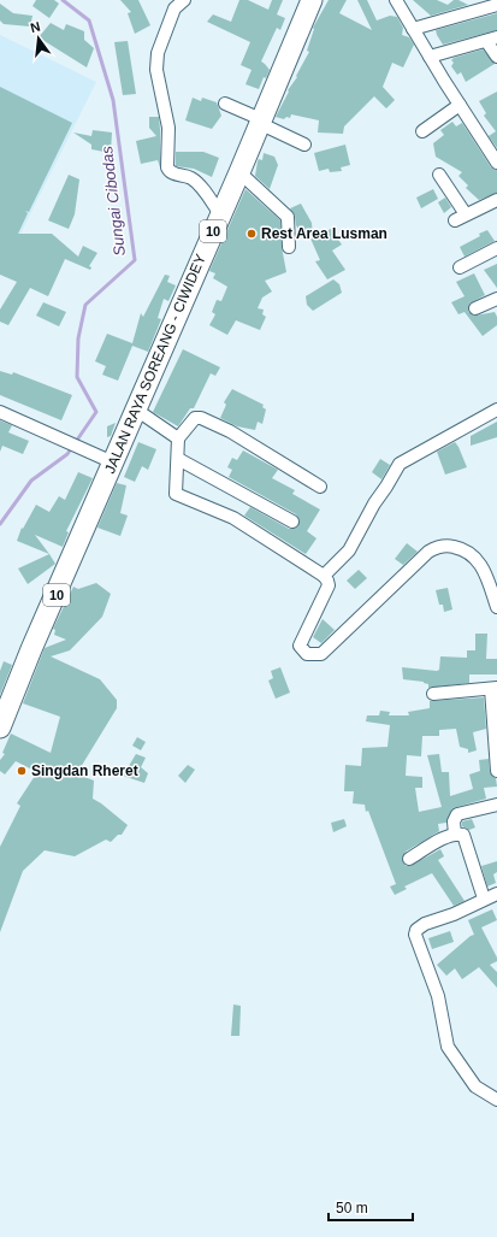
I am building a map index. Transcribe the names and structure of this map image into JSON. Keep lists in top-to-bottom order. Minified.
{"streets":{"highway":["10","JALAN RAYA SOREANG - CIWIDEY"]},"water":["Sungai Cibodas"],"places":["Rest Area Lusman","Singdan Rheret"],"scale_bar":"50 m","north":"top"}
